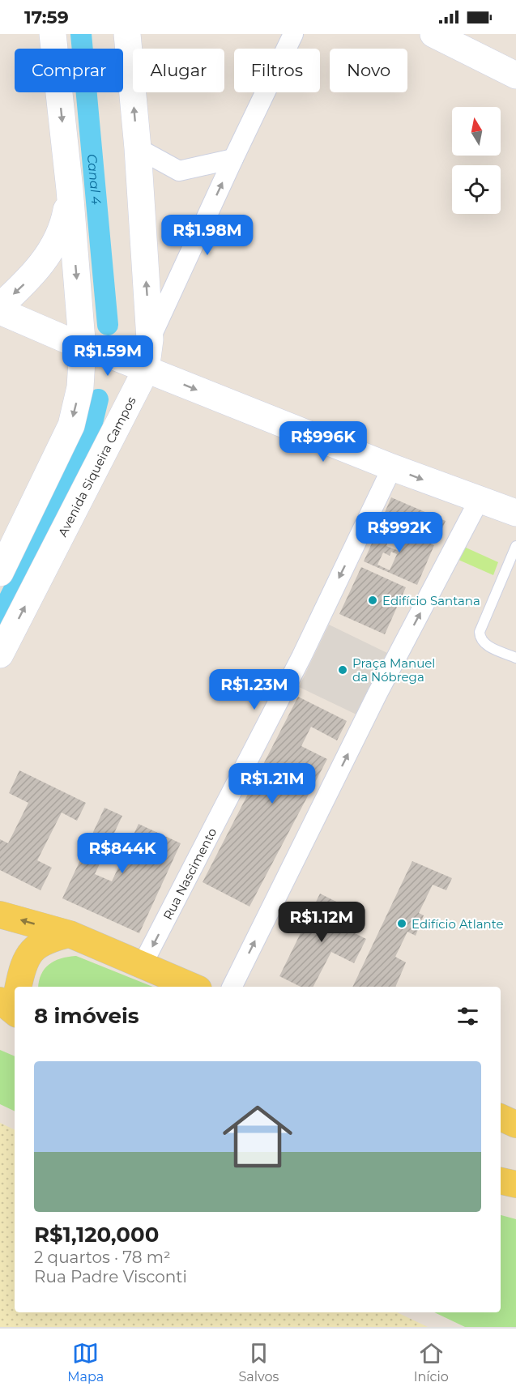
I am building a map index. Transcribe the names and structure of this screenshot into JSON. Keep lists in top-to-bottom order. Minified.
{"streets":{"main road":["Avenida Siqueira Campos"],"street":["Rua Nascimento"]},"water":["Canal 4"],"places":["Edifício Santana","Praça Manuel da Nóbrega","Edifício Atlante"],"north":"top","page":{"status":"17:59","chip":["Comprar","Alugar","Filtros","Novo"],"price":["R$1.98M","R$1.59M","R$996K","R$992K","R$1.23M","R$1.21M","R$844K","R$1.12M"],"heading":"8 imóveis","list":[{"name":"R$1,120,000","note":"2 quartos · 78 m² · Rua Padre Visconti"}],"tabs":["Mapa","Salvos","Início"]}}
